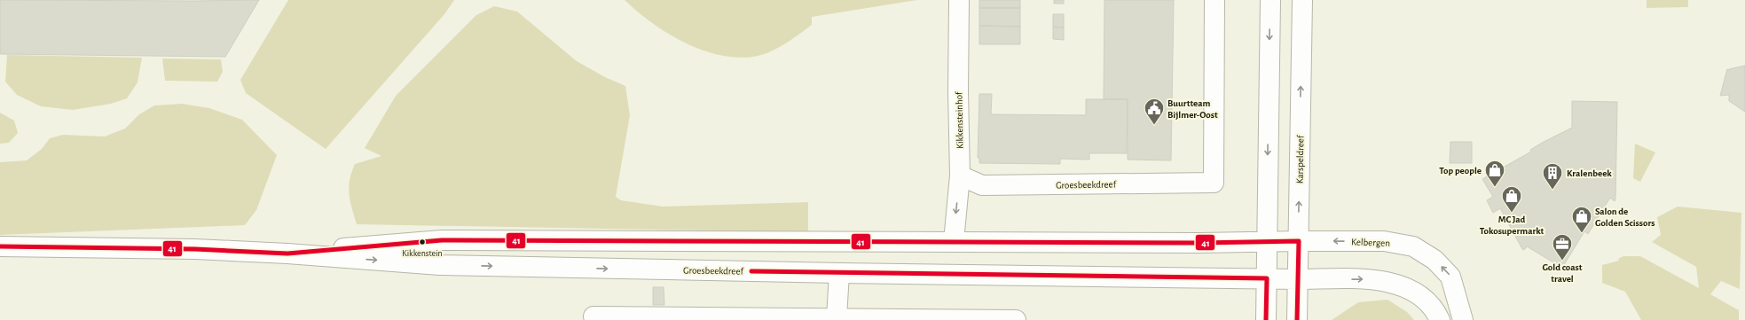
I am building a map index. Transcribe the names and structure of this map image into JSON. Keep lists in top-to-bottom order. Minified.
{"streets":{"street":["Kikkensteinhof","Karspeldreef","Groesbeekdreef","Kelbergen"]},"crossings":[["Kikkensteinhof","Groesbeekdreef"],["Karspeldreef","Groesbeekdreef"],["Karspeldreef","Kelbergen"],["Groesbeekdreef","Kelbergen"]],"places":{"public building":["Buurtteam Bijlmer-Oost"],"shop":["Top people","MC Jad Tokosupermarkt","Salon de Golden Scissors"],"building":["Kralenbeek"],"other":["Kikkenstein"],"office":["Gold coast travel"]},"lines":["transit line 41"]}
